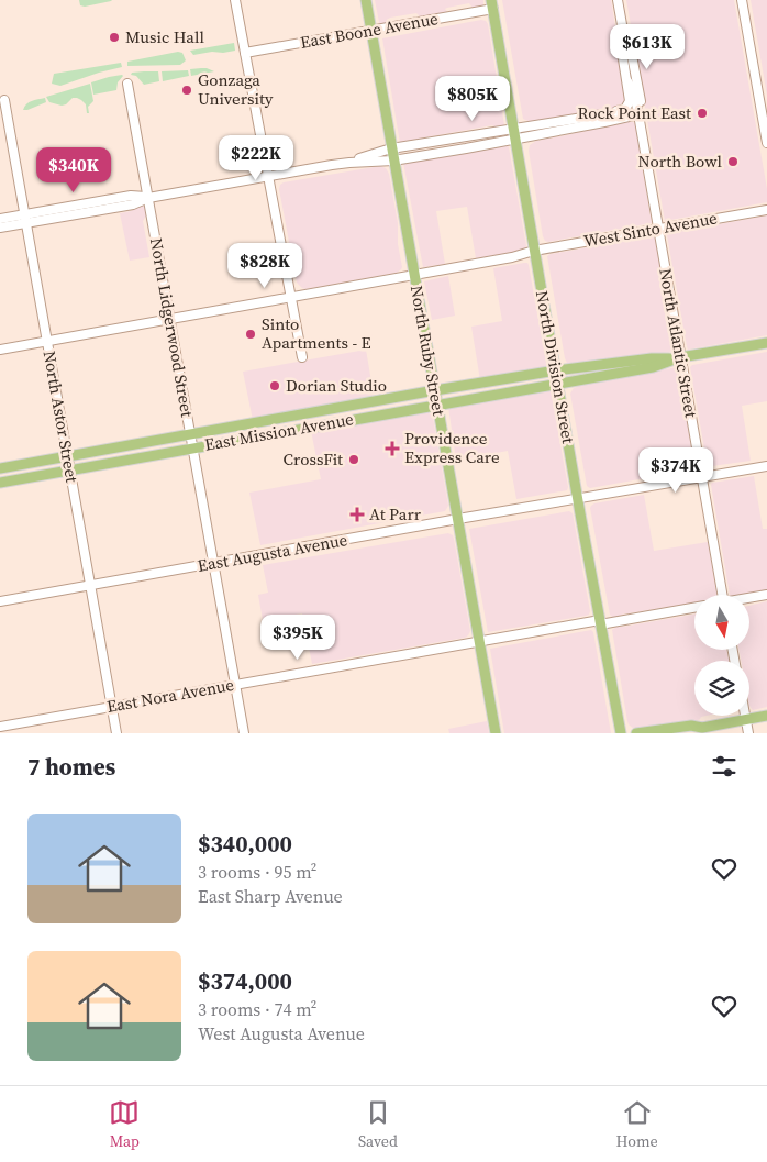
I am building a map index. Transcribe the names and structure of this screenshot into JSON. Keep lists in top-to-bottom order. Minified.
{"streets":{"main road":["North Ruby Street","North Division Street","East Mission Avenue"],"street":["East Boone Avenue","West Sinto Avenue","North Lidgerwood Street","North Atlantic Street","North Astor Street","East Augusta Avenue","East Nora Avenue"]},"crossings":[["East Boone Avenue","North Ruby Street"],["East Boone Avenue","North Division Street"],["West Sinto Avenue","North Lidgerwood Street"],["West Sinto Avenue","North Atlantic Street"],["West Sinto Avenue","North Ruby Street"],["West Sinto Avenue","North Division Street"],["West Sinto Avenue","North Astor Street"],["North Lidgerwood Street","East Mission Avenue"],["North Lidgerwood Street","East Augusta Avenue"],["North Lidgerwood Street","East Nora Avenue"],["North Atlantic Street","East Mission Avenue"],["North Atlantic Street","East Augusta Avenue"],["North Ruby Street","East Mission Avenue"],["North Ruby Street","East Augusta Avenue"],["North Ruby Street","East Nora Avenue"],["North Division Street","East Mission Avenue"],["North Division Street","East Augusta Avenue"],["North Division Street","East Nora Avenue"],["North Astor Street","East Mission Avenue"],["North Astor Street","East Augusta Avenue"],["North Astor Street","East Nora Avenue"]],"places":{"other":["Music Hall","Gonzaga University","Rock Point East","North Bowl","Sinto Apartments - E","Dorian Studio","CrossFit"],"health":["Providence Express Care","At Parr"]},"north":"bottom","page":{"price":["$613K","$805K","$222K","$340K","$828K","$374K","$395K"],"heading":"7 homes","list":[{"name":"$340,000","note":"3 rooms · 95 m² · East Sharp Avenue"},{"name":"$374,000","note":"3 rooms · 74 m² · West Augusta Avenue"}],"tabs":["Map","Saved","Home"]}}
